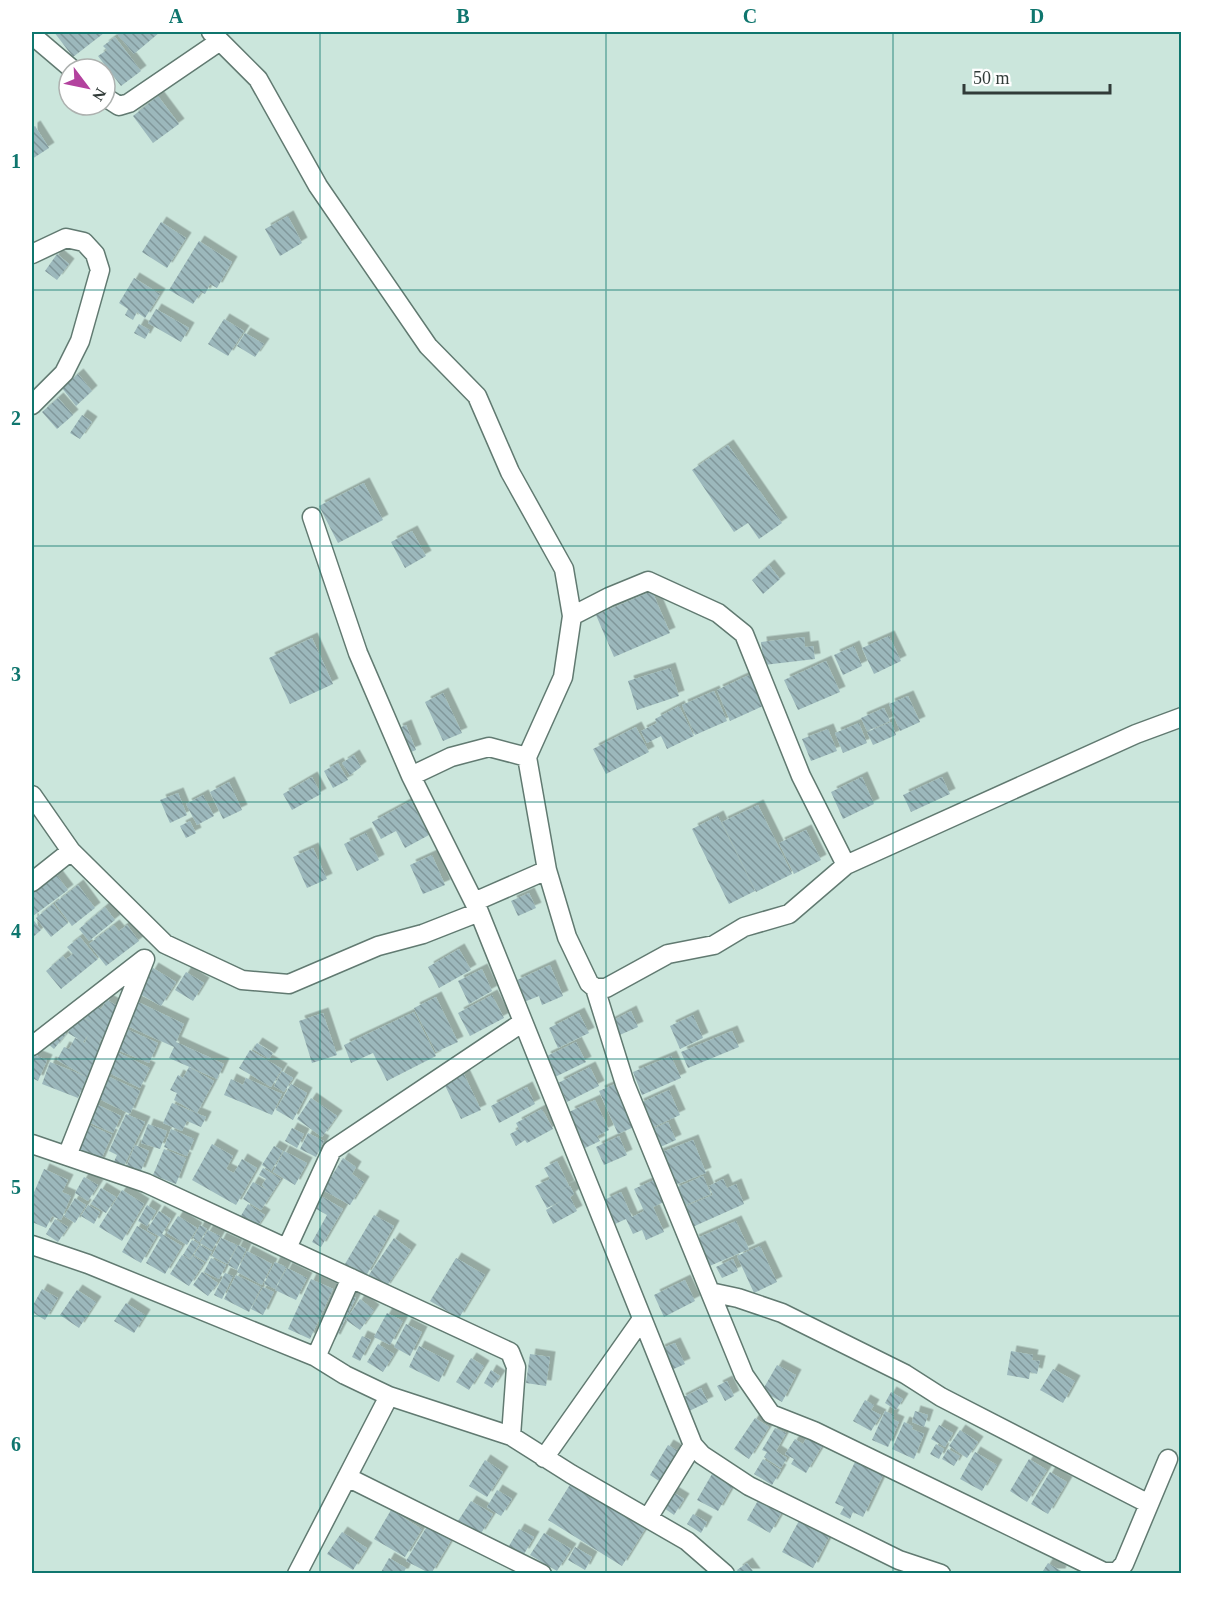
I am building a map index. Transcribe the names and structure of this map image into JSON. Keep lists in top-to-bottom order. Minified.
{"scale_bar":"50 m","north":"bottom right","grid":{"columns":["A","B","C","D"],"rows":["1","2","3","4","5","6"]}}
